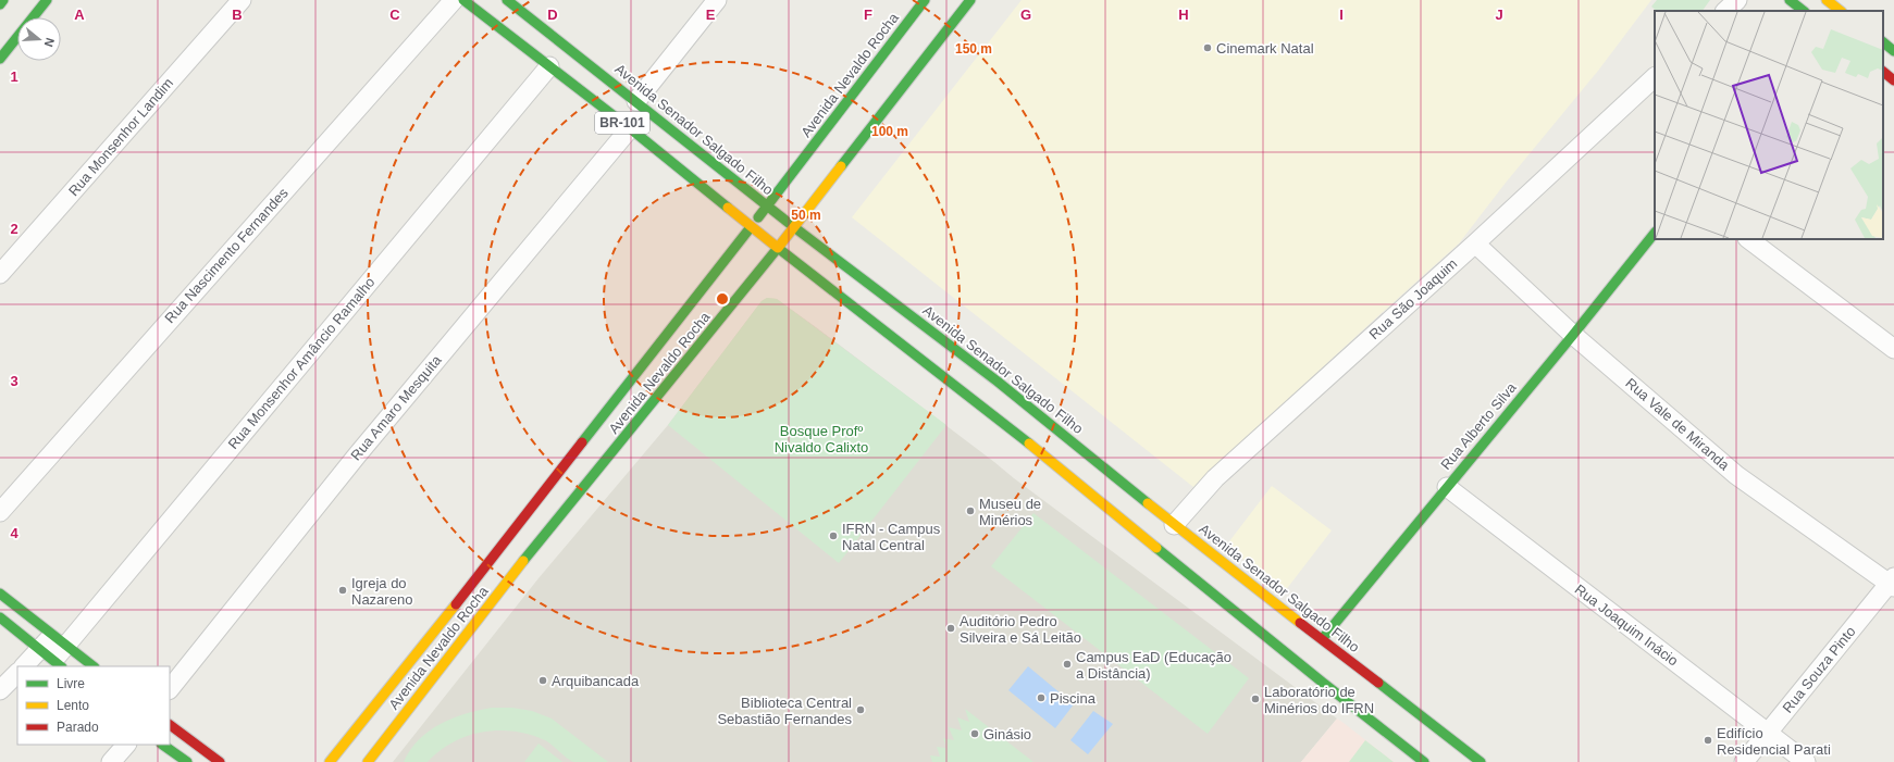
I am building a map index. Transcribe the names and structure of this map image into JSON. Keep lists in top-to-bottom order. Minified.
{"streets":{"main road":["Avenida Nevaldo Rocha","BR-101","Avenida Senador Salgado Filho","Rua Alberto Silva"],"street":["Rua Monsenhor Landim","Rua Nascimento Fernandes","Rua São Joaquim","Rua Monsenhor Amâncio Ramalho","Rua Amaro Mesquita","Rua Vale de Miranda","Rua Joaquim Inácio","Rua Souza Pinto"]},"crossings":[["Avenida Nevaldo Rocha","BR-101"],["Avenida Nevaldo Rocha","Avenida Senador Salgado Filho"],["BR-101","Rua Monsenhor Amâncio Ramalho"],["BR-101","Rua Amaro Mesquita"],["Avenida Senador Salgado Filho","Rua São Joaquim"],["Avenida Senador Salgado Filho","Rua Alberto Silva"],["Rua São Joaquim","Rua Vale de Miranda"],["Rua Vale de Miranda","Rua Alberto Silva"],["Rua Vale de Miranda","Rua Souza Pinto"],["Rua Alberto Silva","Rua Joaquim Inácio"],["Rua Joaquim Inácio","Rua Souza Pinto"]],"parks":["Bosque Profº Nivaldo Calixto"],"places":["Cinemark Natal","Museu de Minérios","IFRN - Campus Natal Central","Igreja do Nazareno","Auditório Pedro Silveira e Sá Leitão","Campus EaD (Educação a Distância)","Arquibancada","Piscina","Laboratório de Minérios do IFRN","Biblioteca Central Sebastião Fernandes","Ginásio","Edifício Residencial Parati"],"legend":["Livre","Lento","Parado"],"north":"right","grid":{"columns":["A","B","C","D","E","F","G","H","I","J"],"rows":["1","2","3","4"]},"rings":["150 m","100 m","50 m"]}
